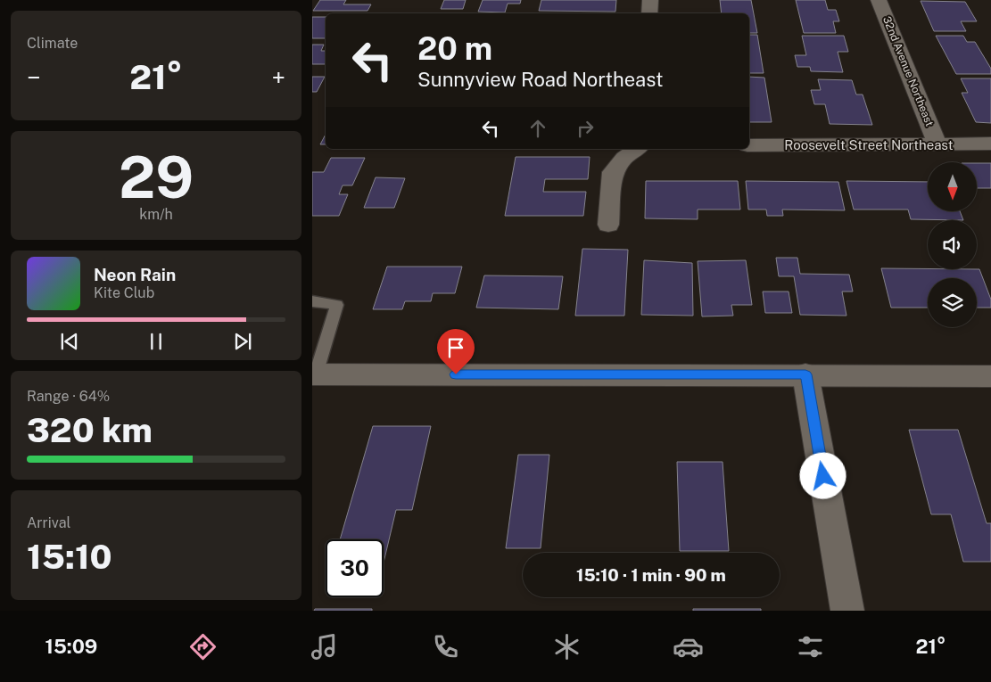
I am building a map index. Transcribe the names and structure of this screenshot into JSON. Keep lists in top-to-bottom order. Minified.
{"streets":{"street":["32nd Avenue Northeast","Roosevelt Street Northeast"]},"crossings":[["32nd Avenue Northeast","Roosevelt Street Northeast"]],"north":"bottom","page":{"tile":["Climate",["29","km/h"],["Range · 64%","320 km"],["Arrival","15:10"]],"turn":["20 m","Sunnyview Road Northeast"],"heat":["−","21°","+"],"song":["Neon Rain","Kite Club"],"limit":"30","trip":"15:10 · 1 min · 90 m","tabs":["15:09","21°"]}}
